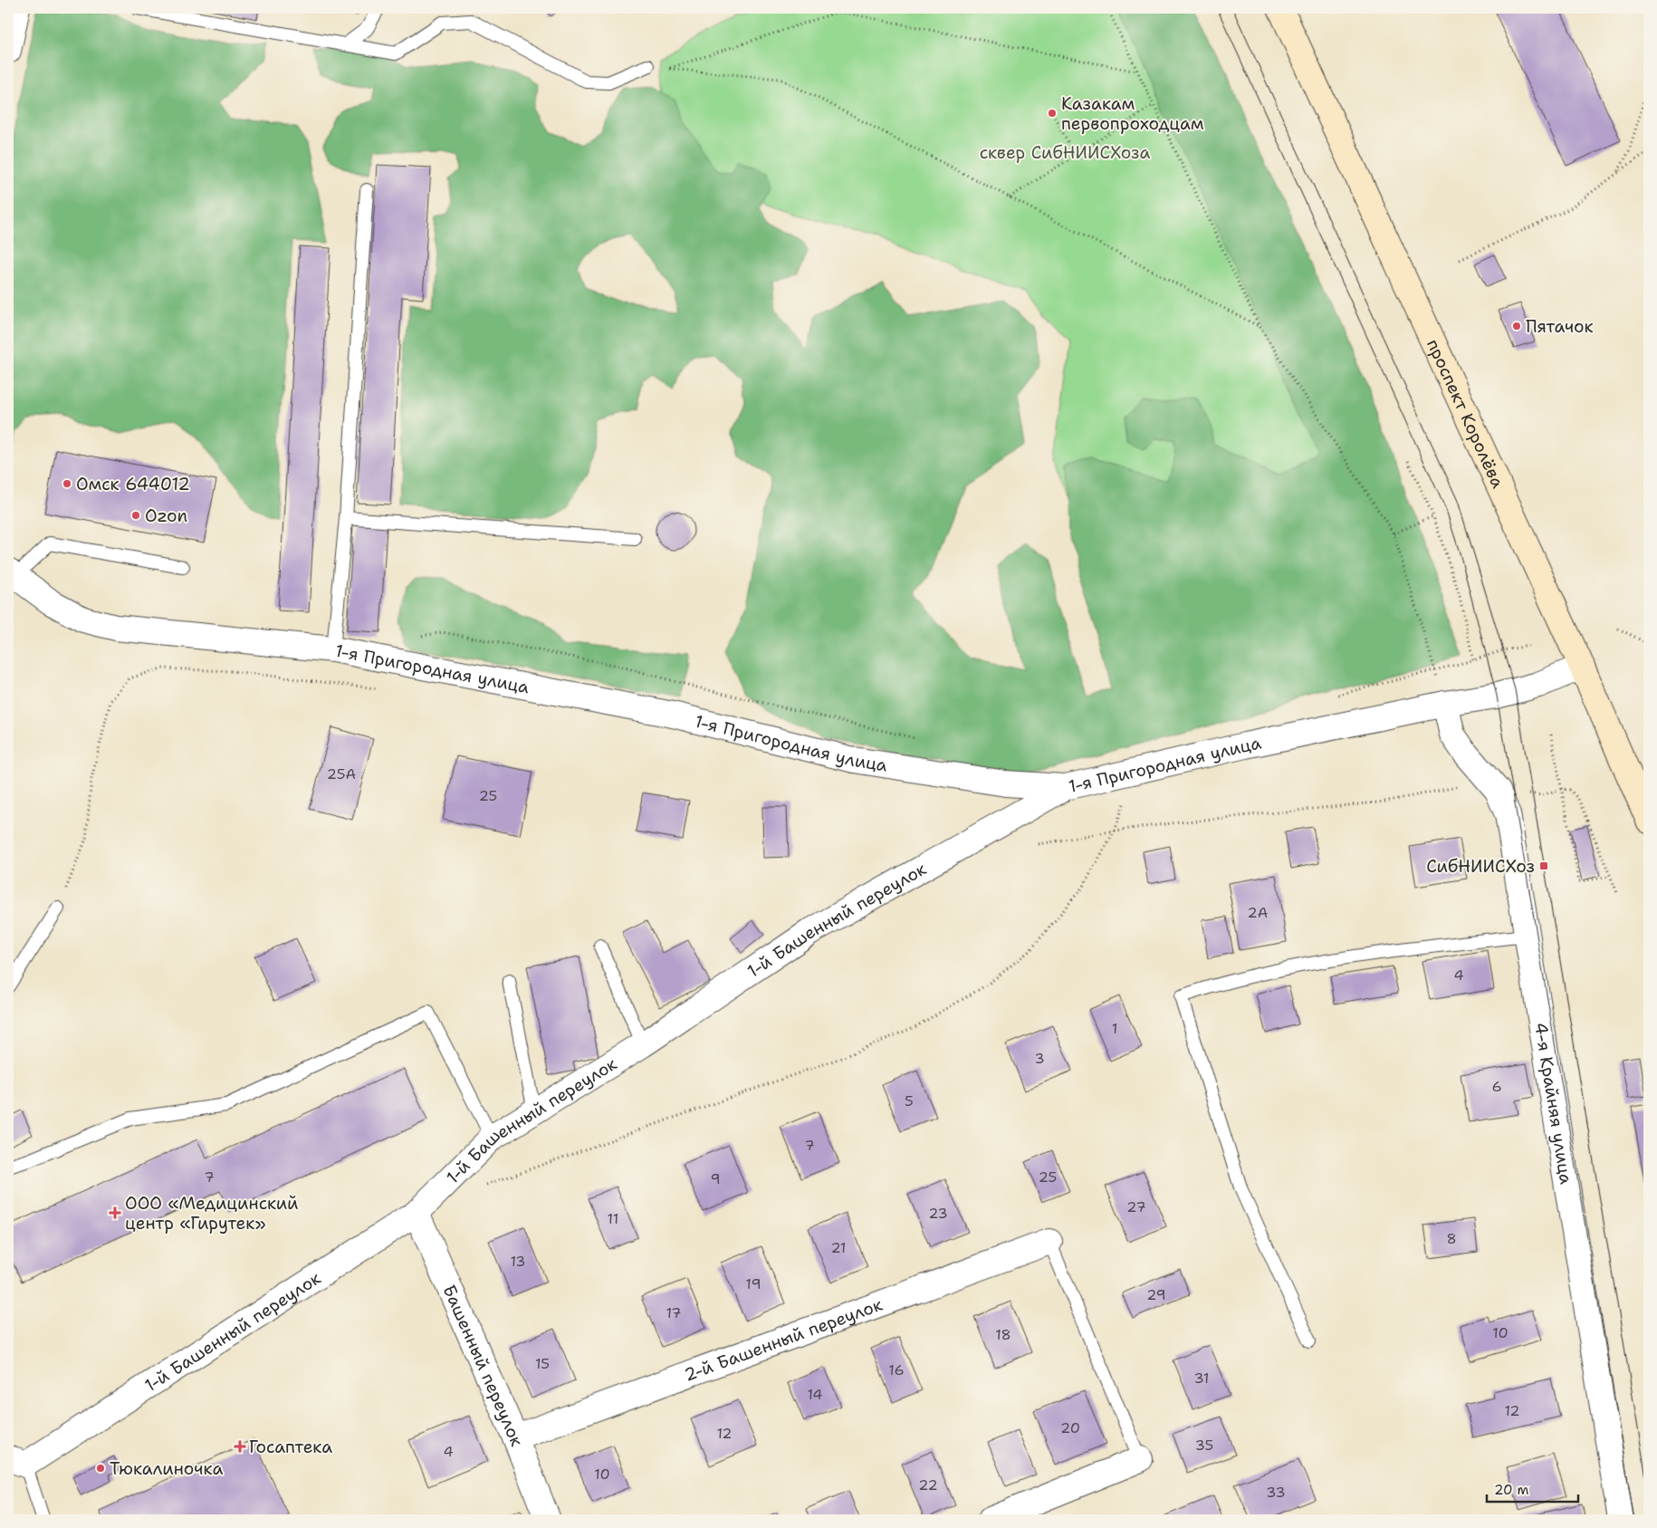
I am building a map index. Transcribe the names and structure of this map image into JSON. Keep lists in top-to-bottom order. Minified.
{"streets":{"main road":["проспект Королёва"],"street":["1-я Пригородная улица","1-й Башенный переулок","4-я Крайняя улица","2-й Башенный переулок","Башенный переулок"]},"crossings":[["проспект Королёва","1-я Пригородная улица"],["1-я Пригородная улица","1-й Башенный переулок"],["1-я Пригородная улица","4-я Крайняя улица"],["1-й Башенный переулок","Башенный переулок"],["2-й Башенный переулок","Башенный переулок"]],"parks":["сквер СибНИИСХоза"],"places":{"other":["Казакам первопроходцам","Пятачок","Омск 644012","Ozon","Тюкалиночка"],"transit":["СибНИИСХоз"],"health":["ООО «Медицинский центр «Гирутек»","Госаптека"]},"house_numbers":["25А","25","2А","4","1","3","6","5","7","7","25","9","27","23","11","8","21","13","19","29","17","10","18","15","16","31","14","12","20","12","35","4","10","22","33"],"scale_bar":"20 m"}
